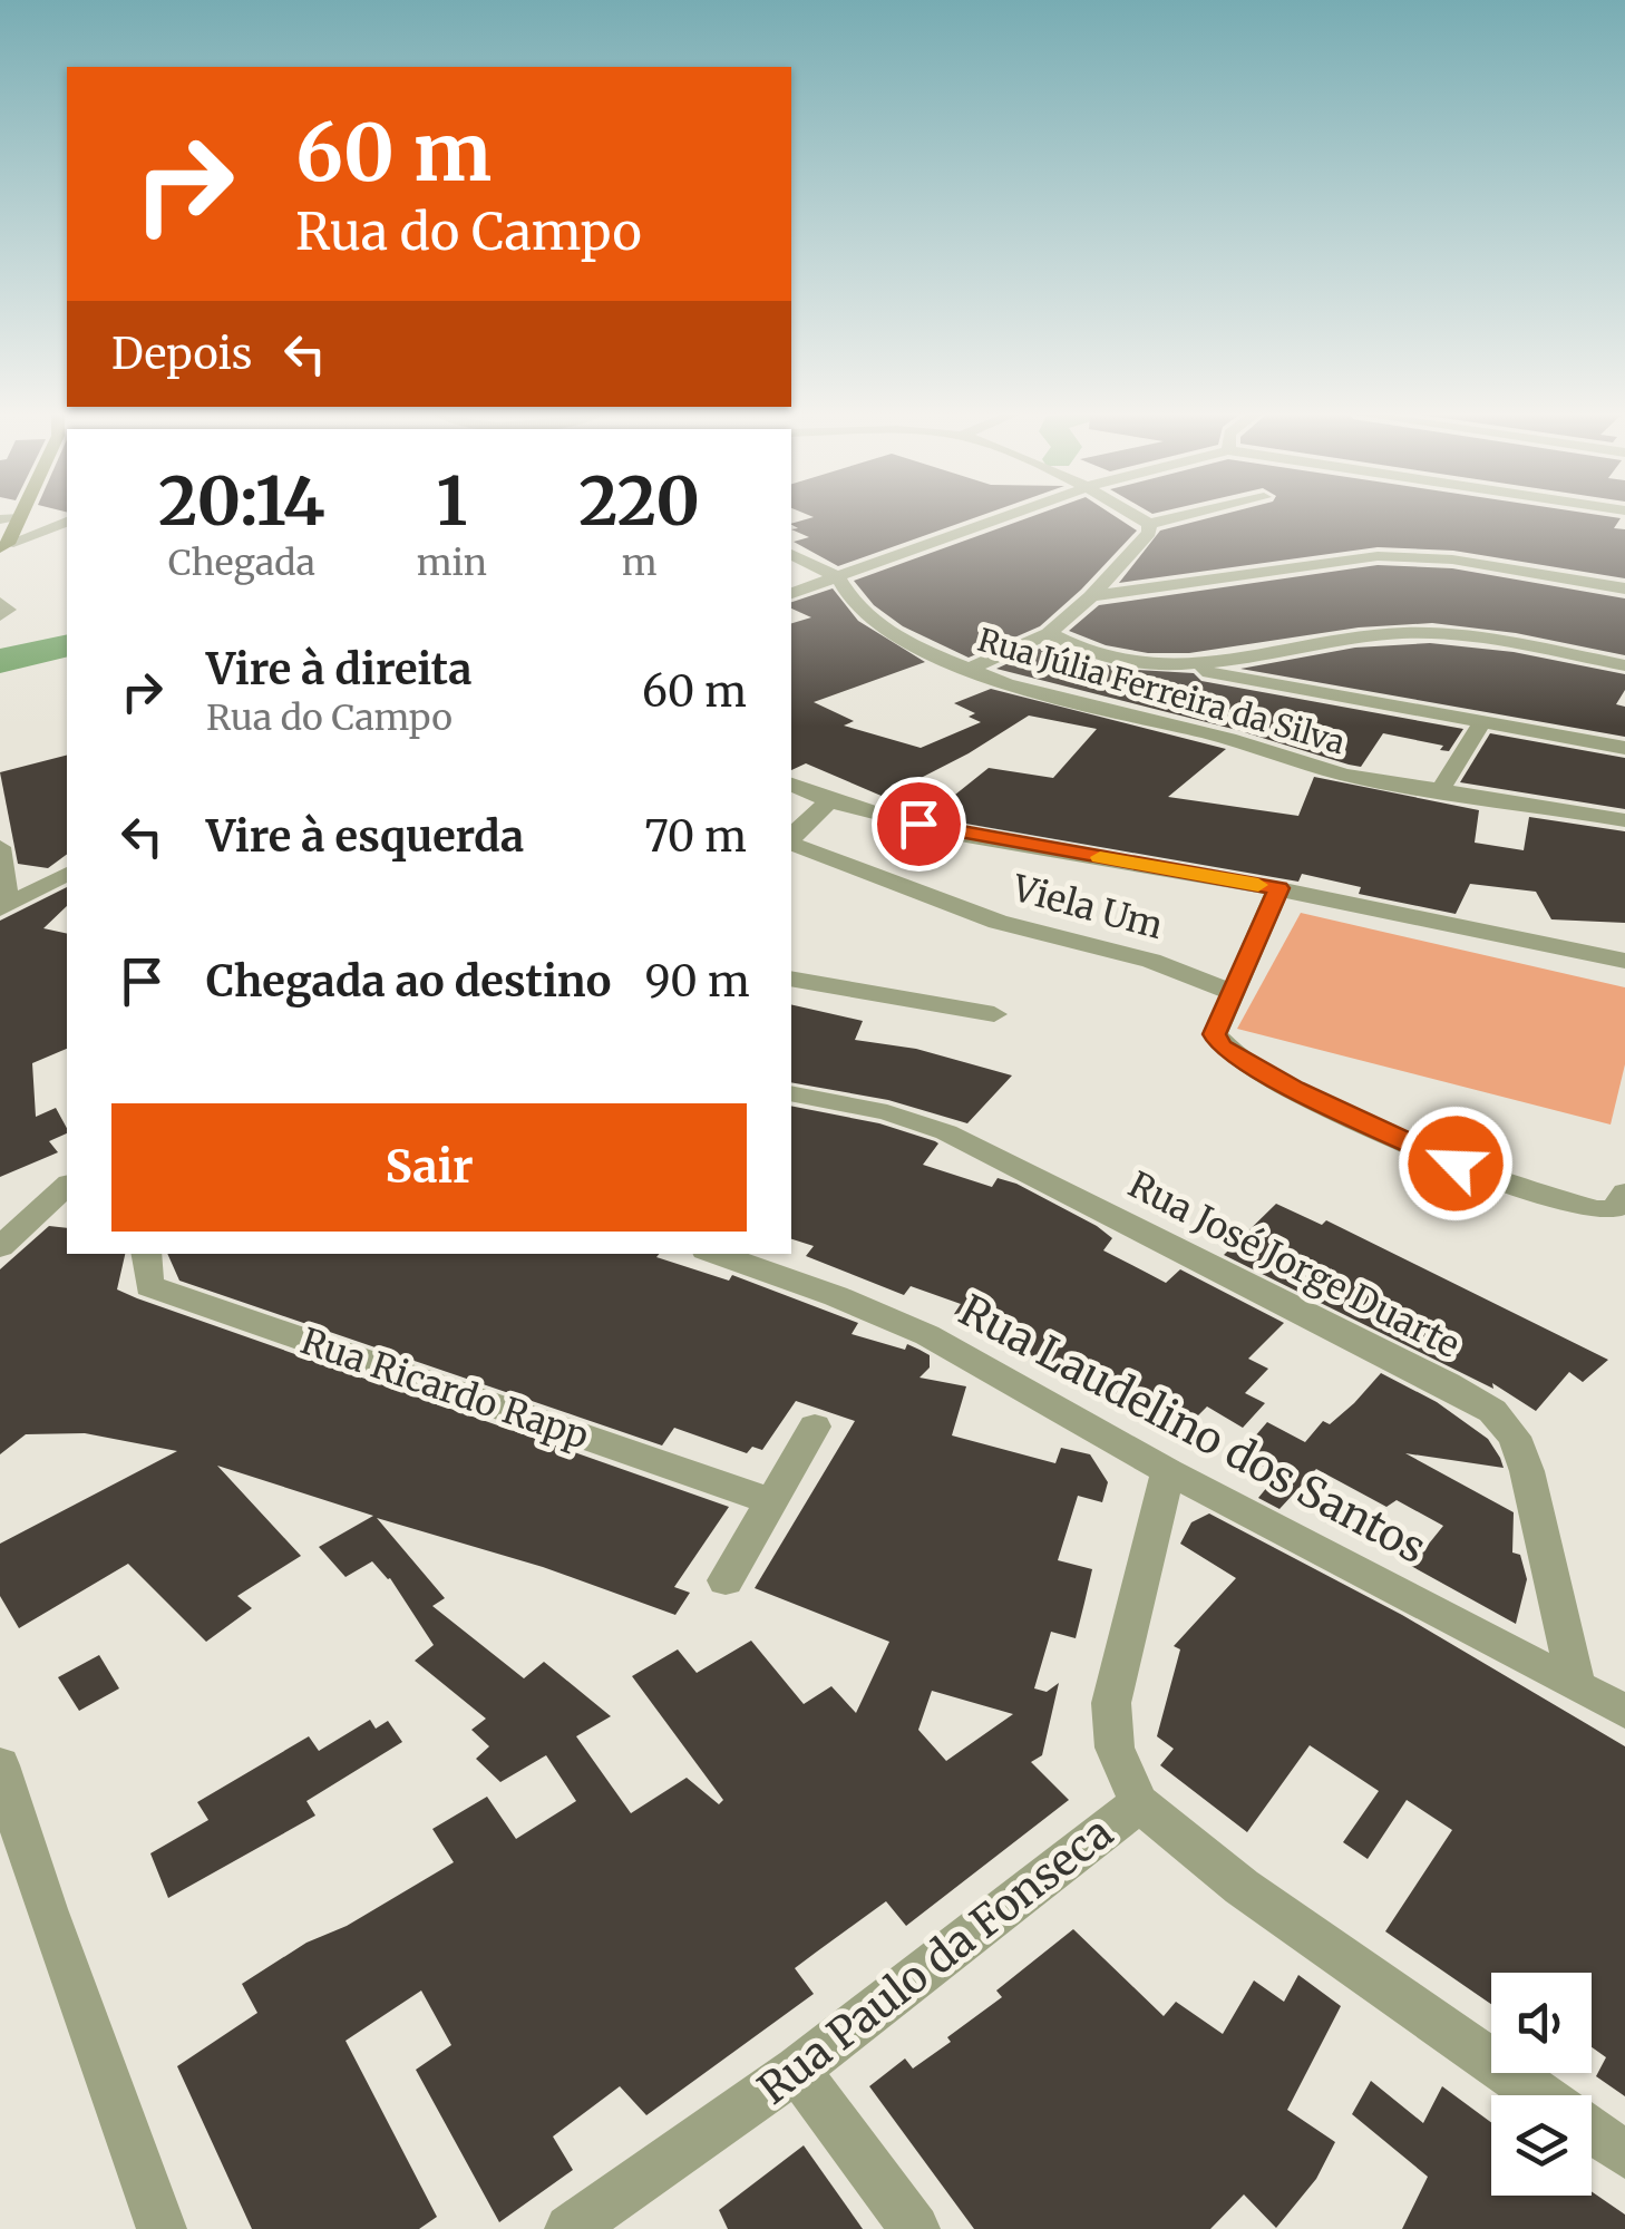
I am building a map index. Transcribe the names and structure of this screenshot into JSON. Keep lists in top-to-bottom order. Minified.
{"streets":{"street":["Rua Júlia Ferreira da Silva","Viela Um","Rua José Jorge Duarte","Rua Ricardo Rapp","Rua Laudelino dos Santos","Rua Paulo da Fonseca"]},"crossings":[["Rua José Jorge Duarte","Rua Laudelino dos Santos"]],"page":{"turn":["60 m","Rua do Campo"],"then":"Depois","eta":["20:14","Chegada","1","min","220","m"],"list":[{"name":"Vire à direita","note":"Rua do Campo","value":"60 m"},{"name":"Vire à esquerda","value":"70 m"},{"name":"Chegada ao destino","value":"90 m"}],"buttons":"Sair"}}
